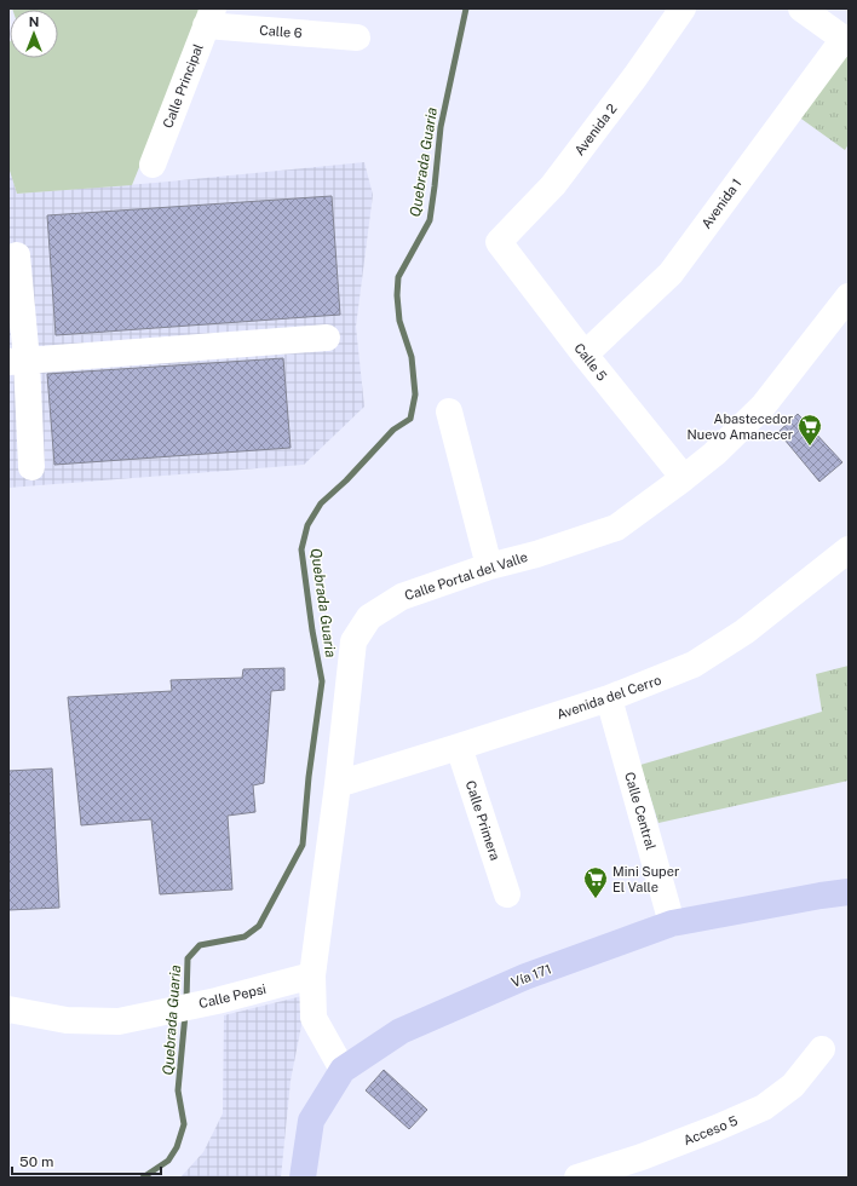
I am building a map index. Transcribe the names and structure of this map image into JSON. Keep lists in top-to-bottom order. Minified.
{"streets":{"main road":["Vía 171"],"street":["Calle 6","Calle Principal","Avenida 2","Avenida 1","Calle 5","Calle Portal del Valle","Avenida del Cerro","Calle Central","Calle Primera","Calle Pepsi","Acceso 5"]},"crossings":[["Calle 6","Calle Principal"],["Avenida 2","Calle 5"],["Avenida 1","Calle 5"],["Calle 5","Calle Portal del Valle"],["Calle Portal del Valle","Avenida del Cerro"],["Calle Portal del Valle","Vía 171"],["Calle Portal del Valle","Calle Pepsi"],["Avenida del Cerro","Calle Central"],["Avenida del Cerro","Calle Primera"],["Calle Central","Vía 171"]],"water":["Quebrada Guaria"],"places":{"supermarket":["Abastecedor Nuevo Amanecer","Mini Super El Valle"]},"scale_bar":"50 m","north":"top"}
